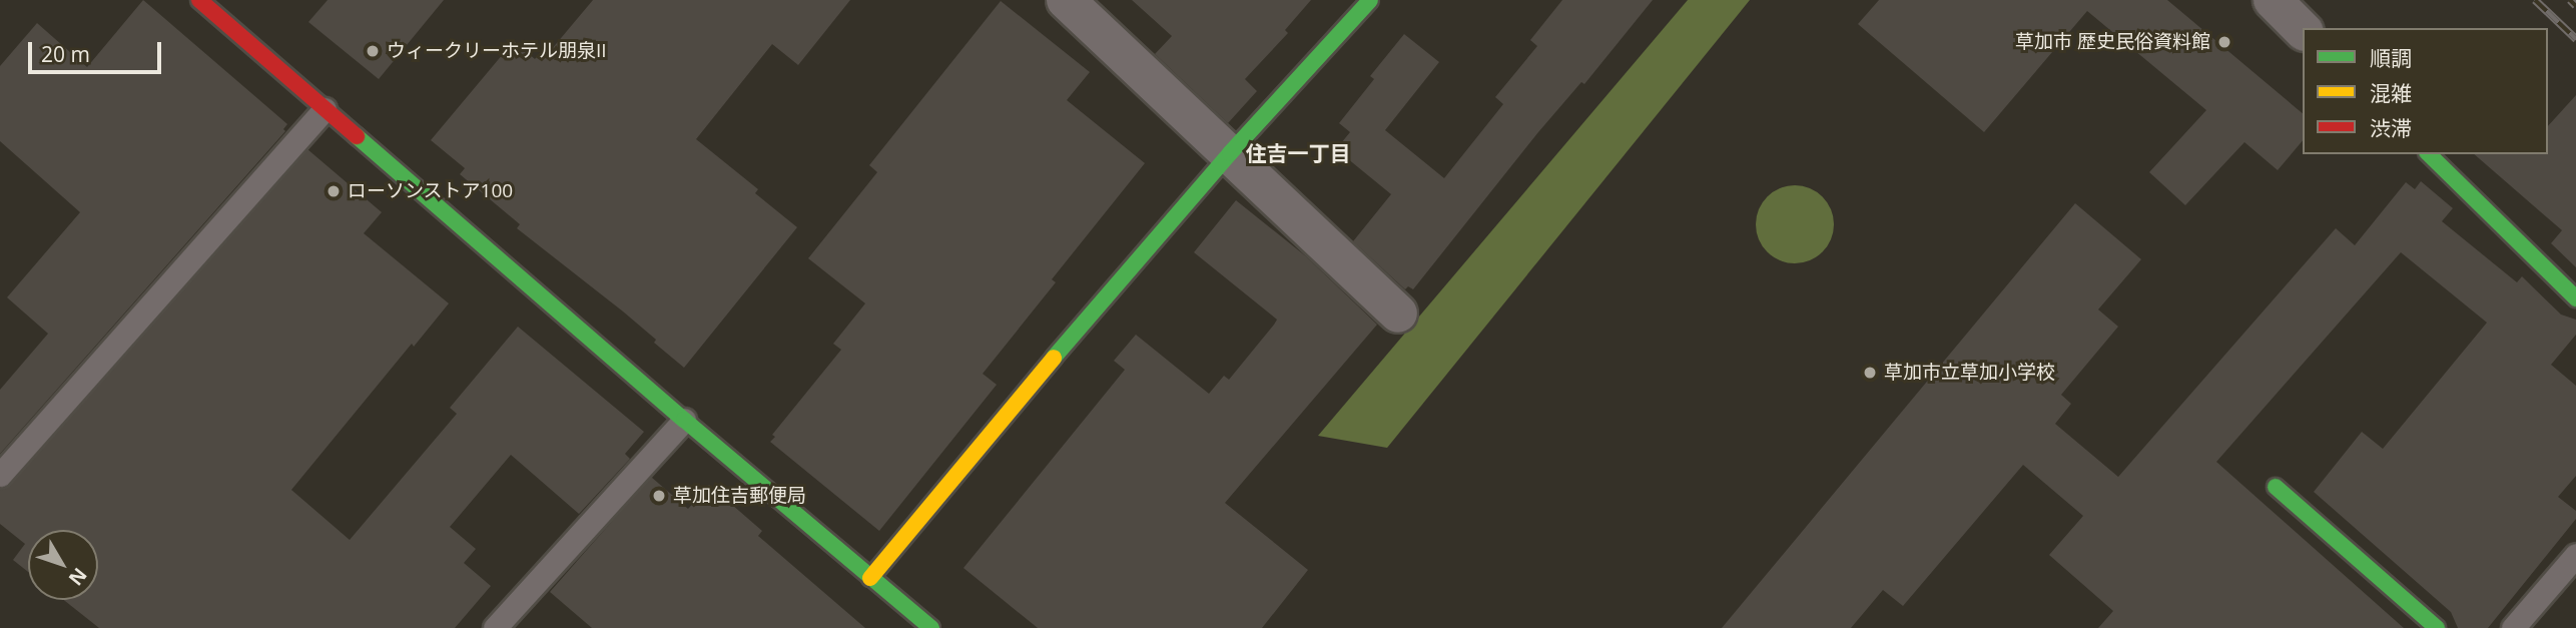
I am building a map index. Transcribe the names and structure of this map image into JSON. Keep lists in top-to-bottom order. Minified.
{"districts":["住吉一丁目"],"places":["草加市 歴史民俗資料館","ウィークリーホテル朋泉II","ローソンストア100","草加市立草加小学校","草加住吉郵便局"],"legend":["順調","混雑","渋滞"],"scale_bar":"20 m","north":"bottom right"}
